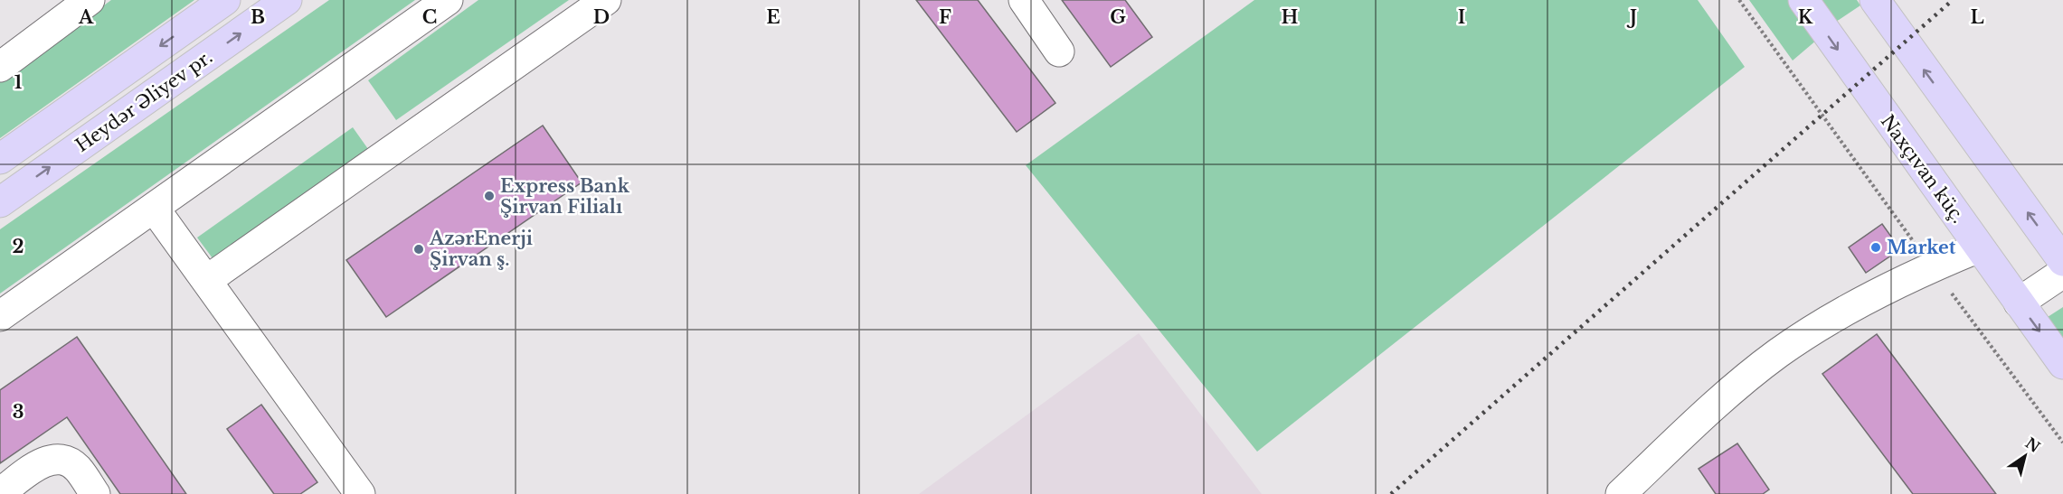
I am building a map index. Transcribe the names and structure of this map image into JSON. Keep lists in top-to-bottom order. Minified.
{"streets":{"main road":["Heydər Əliyev pr.","Naxçıvan küç."]},"places":["Express Bank Şirvan Filialı","Market","AzərEnerji Şirvan ş."],"north":"top right","grid":{"columns":["A","B","C","D","E","F","G","H","I","J","K","L"],"rows":["1","2","3"]}}
